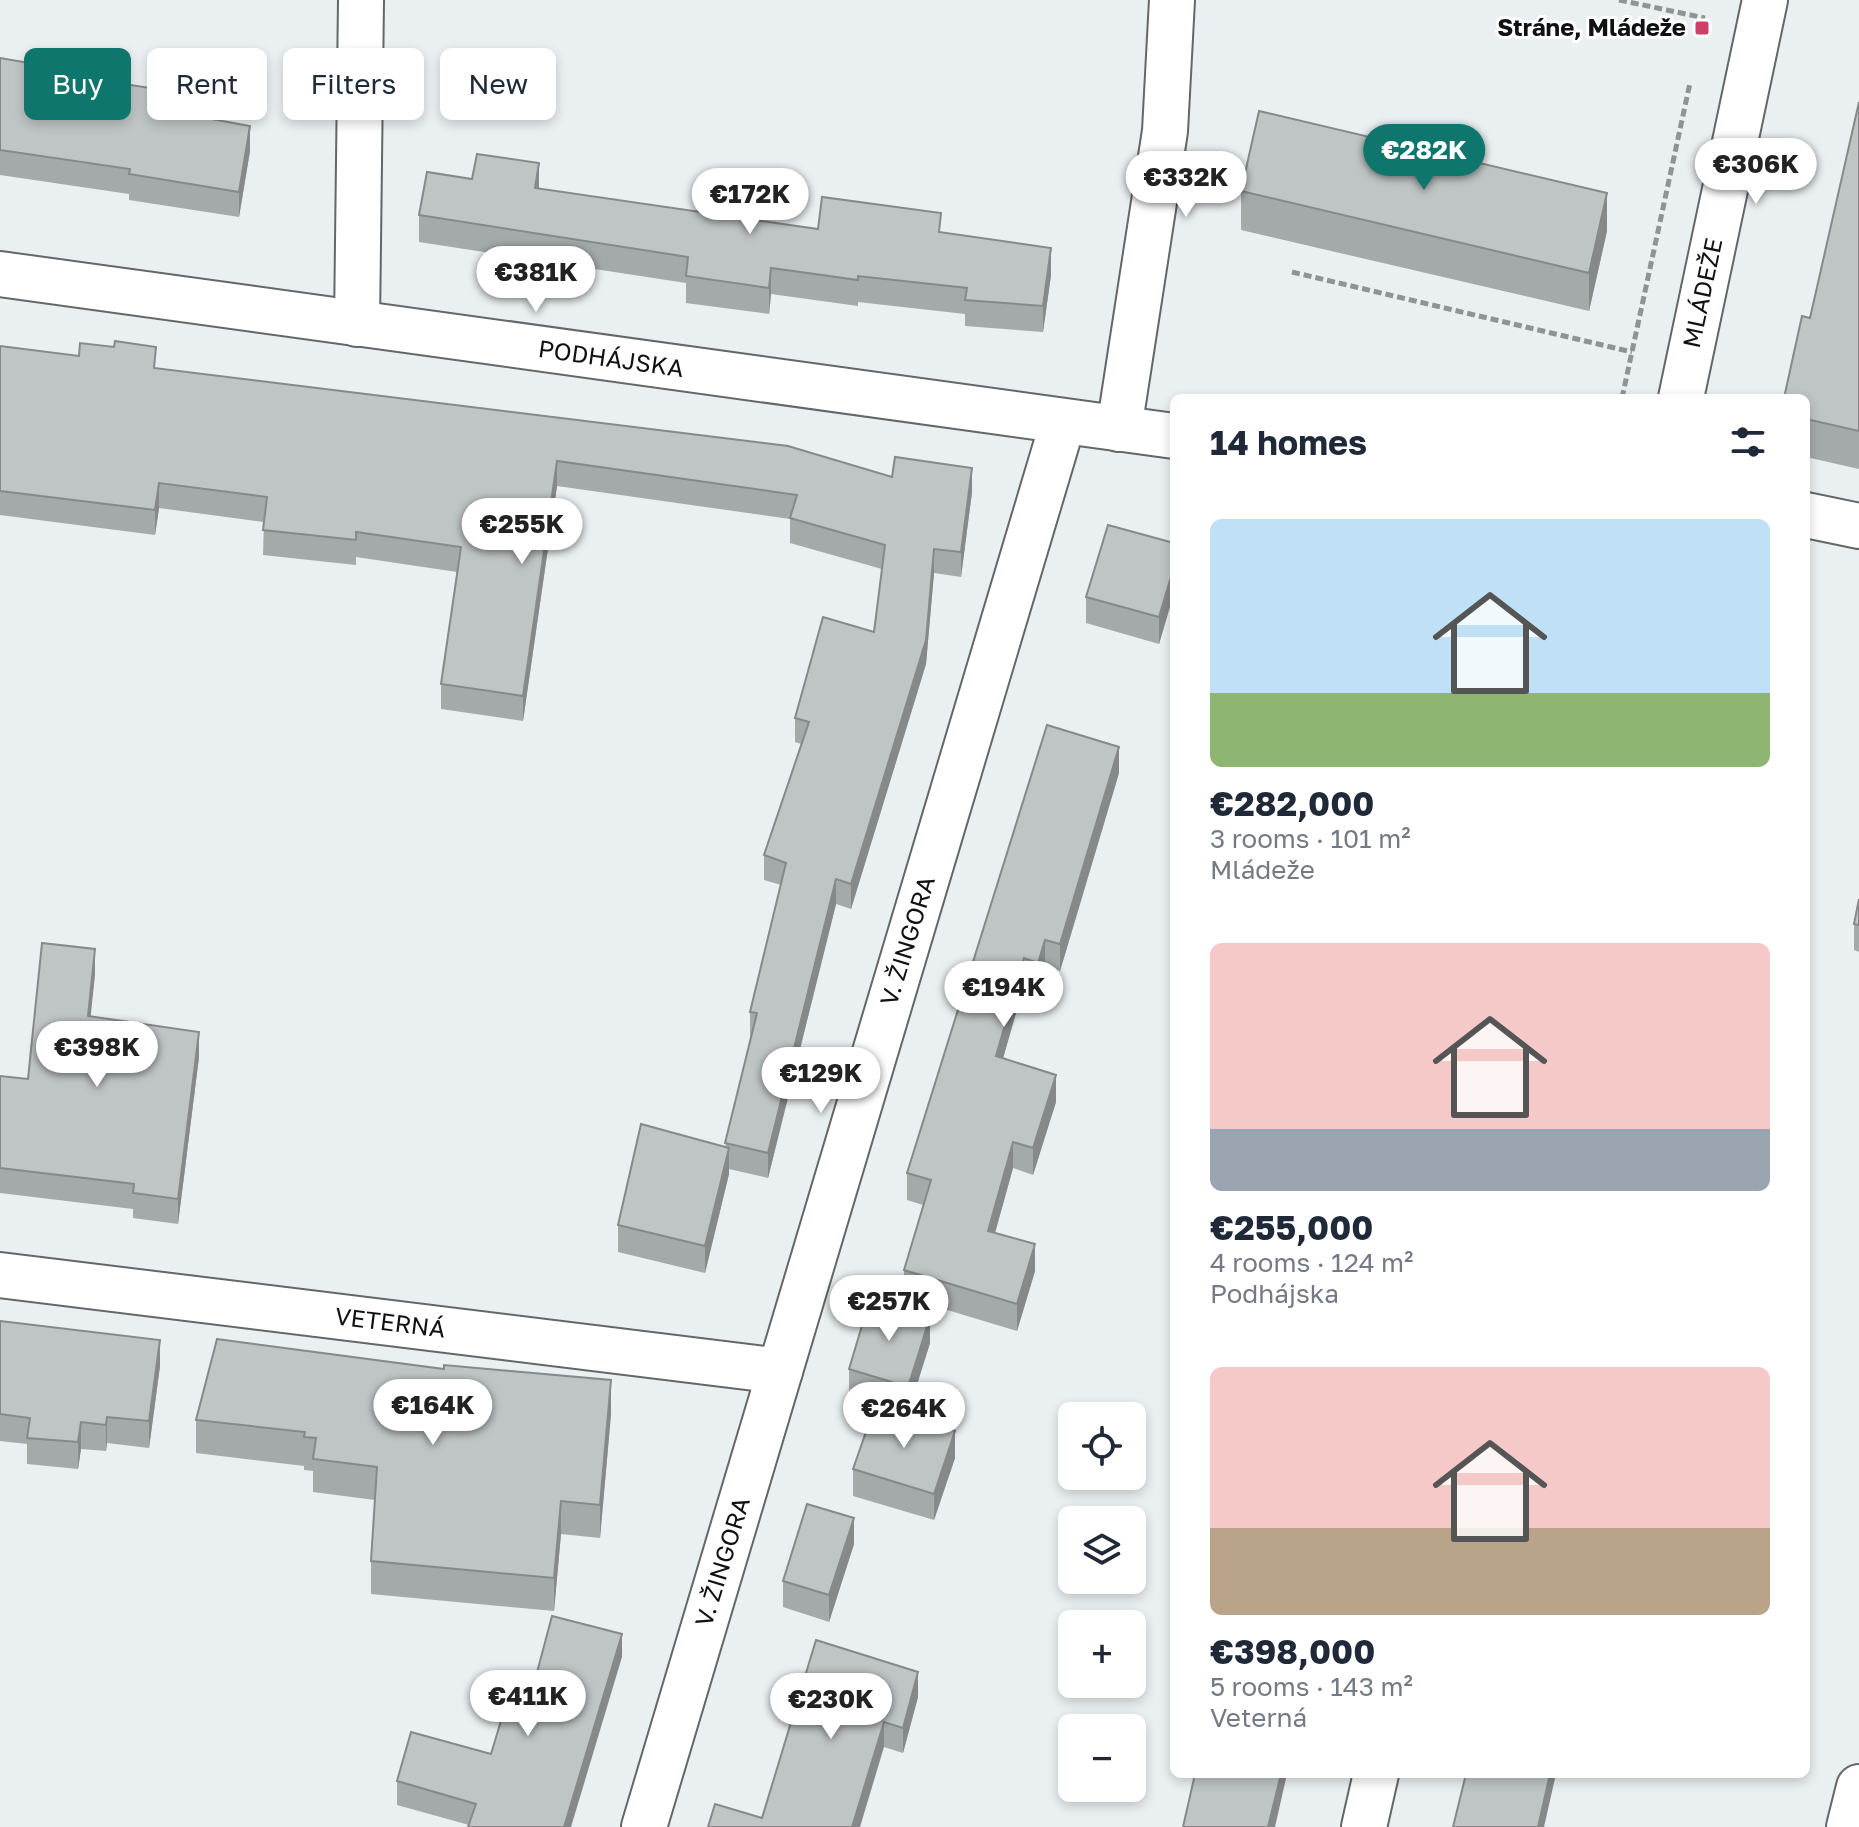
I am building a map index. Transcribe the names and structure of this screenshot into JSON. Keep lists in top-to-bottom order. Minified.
{"streets":{"street":["MLÁDEŽE","PODHÁJSKA","V. ŽINGORA","VETERNÁ"]},"crossings":[["PODHÁJSKA","V. ŽINGORA"],["V. ŽINGORA","VETERNÁ"]],"places":{"transit":["Stráne, Mládeže"]},"page":{"chip":["Buy","Rent","Filters","New"],"price":["€282K","€306K","€332K","€172K","€381K","€255K","€194K","€398K","€129K","€257K","€164K","€264K","€411K","€230K"],"heading":"14 homes","list":[{"name":"€282,000","note":"3 rooms · 101 m² · Mládeže"},{"name":"€255,000","note":"4 rooms · 124 m² · Podhájska"},{"name":"€398,000","note":"5 rooms · 143 m² · Veterná"}],"map_buttons":["+","−"]}}
